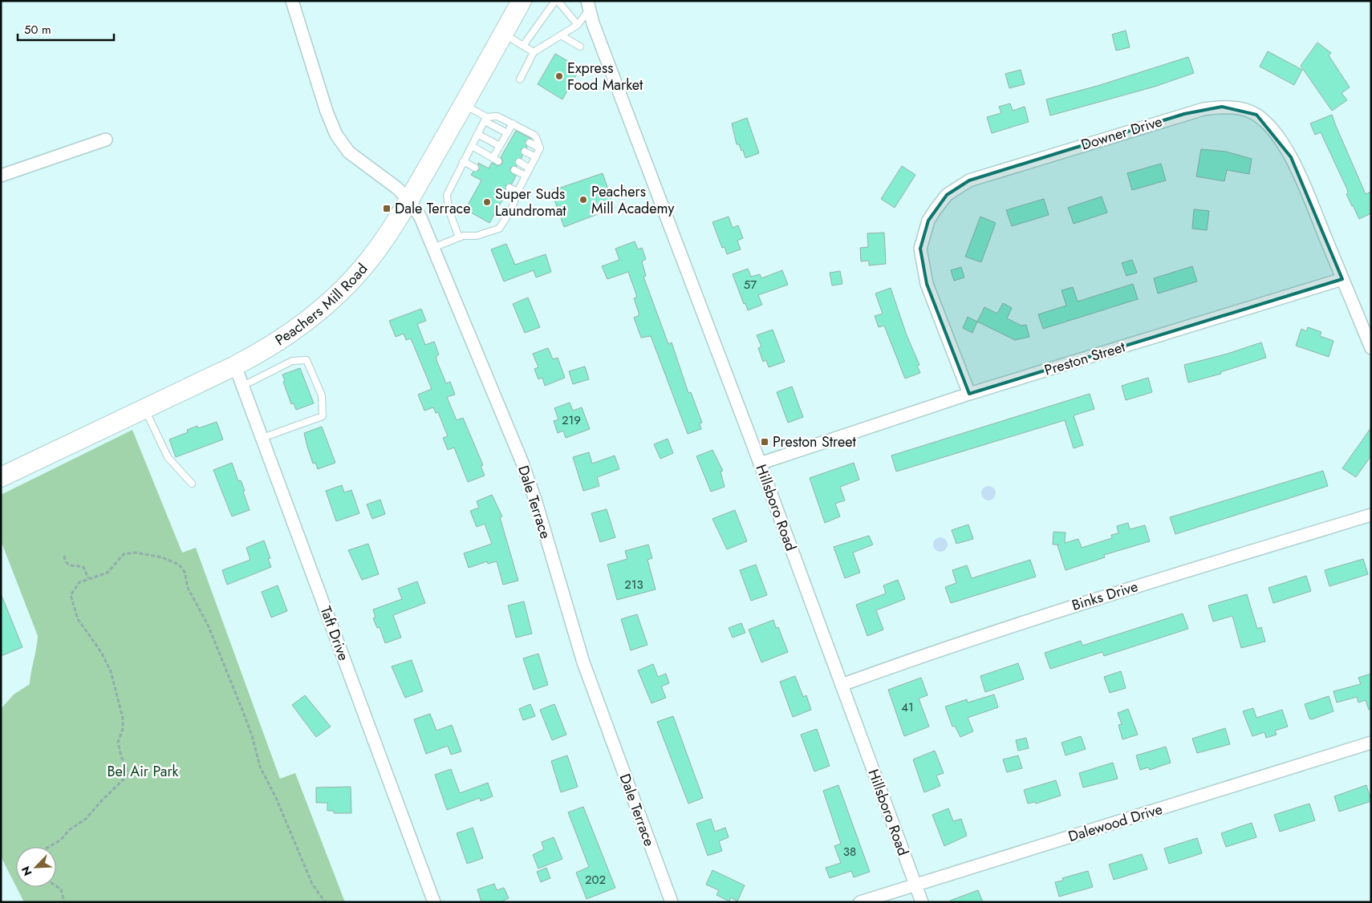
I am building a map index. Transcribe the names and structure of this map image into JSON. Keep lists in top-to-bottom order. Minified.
{"streets":{"main road":["Peachers Mill Road"],"street":["Downer Drive","Preston Street","Dale Terrace","Hillsboro Road","Binks Drive","Taft Drive","Dalewood Drive"]},"crossings":[["Downer Drive","Preston Street"],["Peachers Mill Road","Dale Terrace"],["Peachers Mill Road","Taft Drive"],["Preston Street","Hillsboro Road"],["Hillsboro Road","Binks Drive"],["Hillsboro Road","Dalewood Drive"]],"parks":["Bel Air Park"],"places":{"other":["Express Food Market","Peachers Mill Academy","Super Suds Laundromat"],"transit":["Dale Terrace","Preston Street"]},"house_numbers":["57","219","213","41","38","202"],"scale_bar":"50 m","north":"bottom left"}
